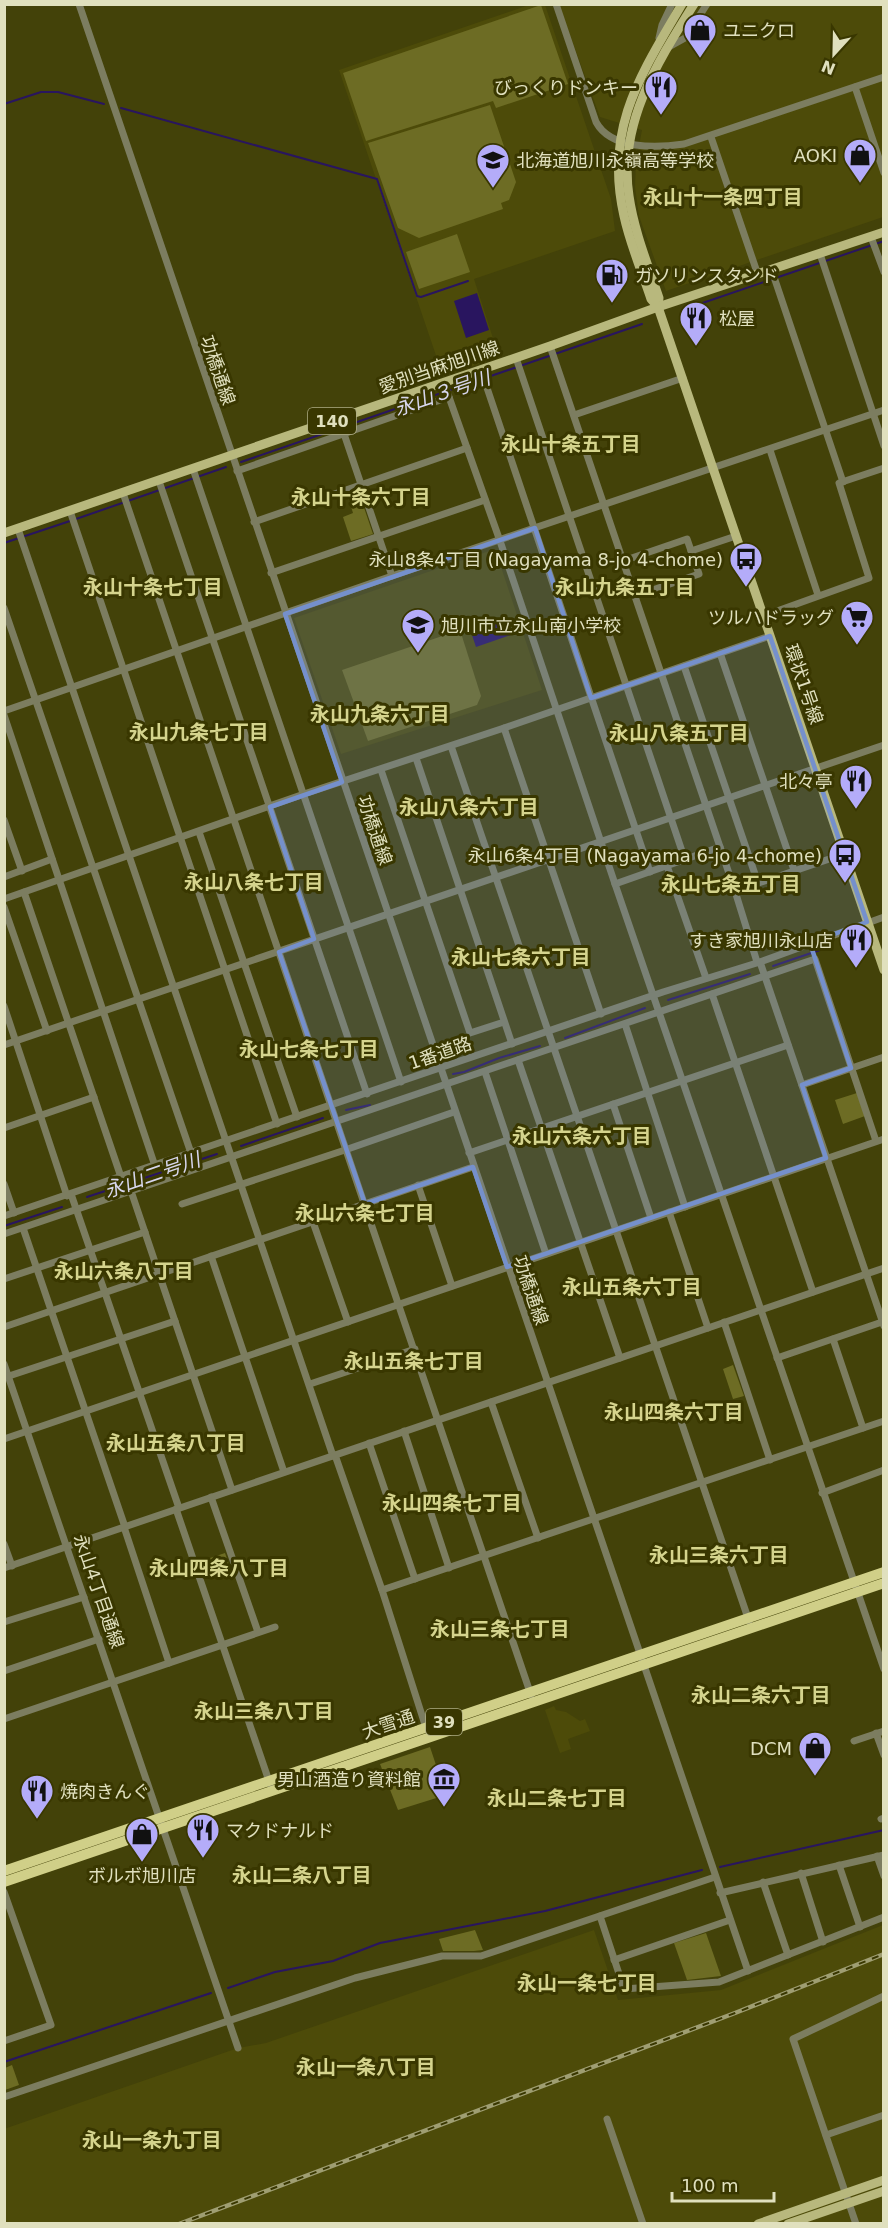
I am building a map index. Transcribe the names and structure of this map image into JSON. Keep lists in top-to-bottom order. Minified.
{"streets":{"highway":["39","大雪通"],"main road":["愛別当麻旭川線","140","環状1号線"],"street":["功橋通線","1番道路","永山4丁目通線"]},"crossings":[["愛別当麻旭川線","功橋通線"],["愛別当麻旭川線","環状1号線"],["功橋通線","1番道路"],["功橋通線","大雪通"],["環状1号線","1番道路"],["永山4丁目通線","大雪通"]],"districts":["永山十一条四丁目","永山十条五丁目","永山十条六丁目","永山十条七丁目","永山九条五丁目","永山九条六丁目","永山九条七丁目","永山八条五丁目","永山八条六丁目","永山八条七丁目","永山七条五丁目","永山七条六丁目","永山七条七丁目","永山六条六丁目","永山六条七丁目","永山六条八丁目","永山五条六丁目","永山五条七丁目","永山四条六丁目","永山五条八丁目","永山四条七丁目","永山三条六丁目","永山四条八丁目","永山三条七丁目","永山二条六丁目","永山三条八丁目","永山二条七丁目","永山二条八丁目","永山一条七丁目","永山一条八丁目","永山一条九丁目"],"water":["永山３号川","永山二号川"],"places":{"shop":["ユニクロ","AOKI","DCM","ボルボ旭川店"],"restaurant":["びっくりドンキー","松屋","北々亭","すき家旭川永山店","焼肉きんぐ","マクドナルド"],"school or university":["北海道旭川永嶺高等学校","旭川市立永山南小学校"],"fuel station":["ガソリンスタンド"],"bus stop":["永山8条4丁目 (Nagayama 8-jo 4-chome)","永山6条4丁目 (Nagayama 6-jo 4-chome)"],"supermarket":["ツルハドラッグ"],"museum":["男山酒造り資料館"]},"scale_bar":"100 m","north":"bottom"}
